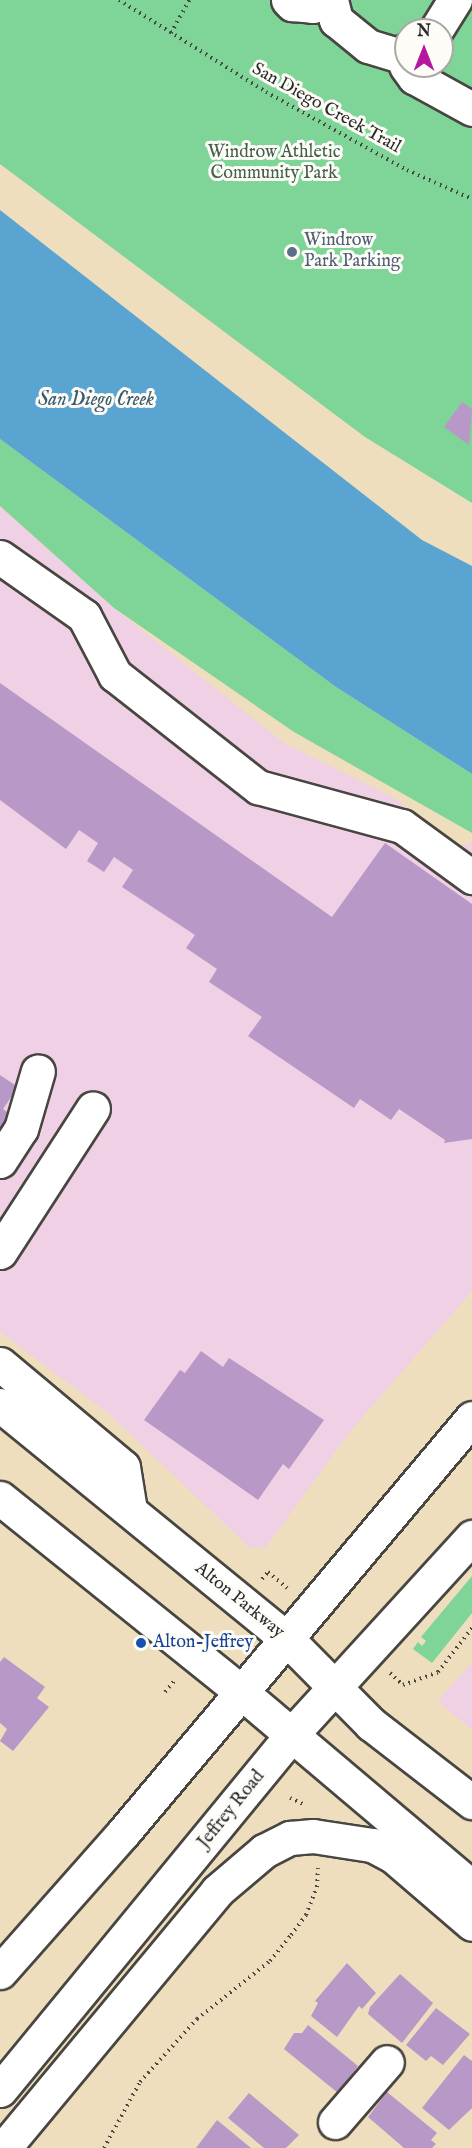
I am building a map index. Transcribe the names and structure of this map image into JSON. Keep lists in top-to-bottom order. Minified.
{"streets":{"main road":["Alton Parkway","Jeffrey Road"],"path":["San Diego Creek Trail"]},"crossings":[["Alton Parkway","Jeffrey Road"]],"water":["San Diego Creek"],"parks":["Windrow Athletic Community Park"],"places":["Windrow Park Parking","Alton-Jeffrey"],"north":"top"}
